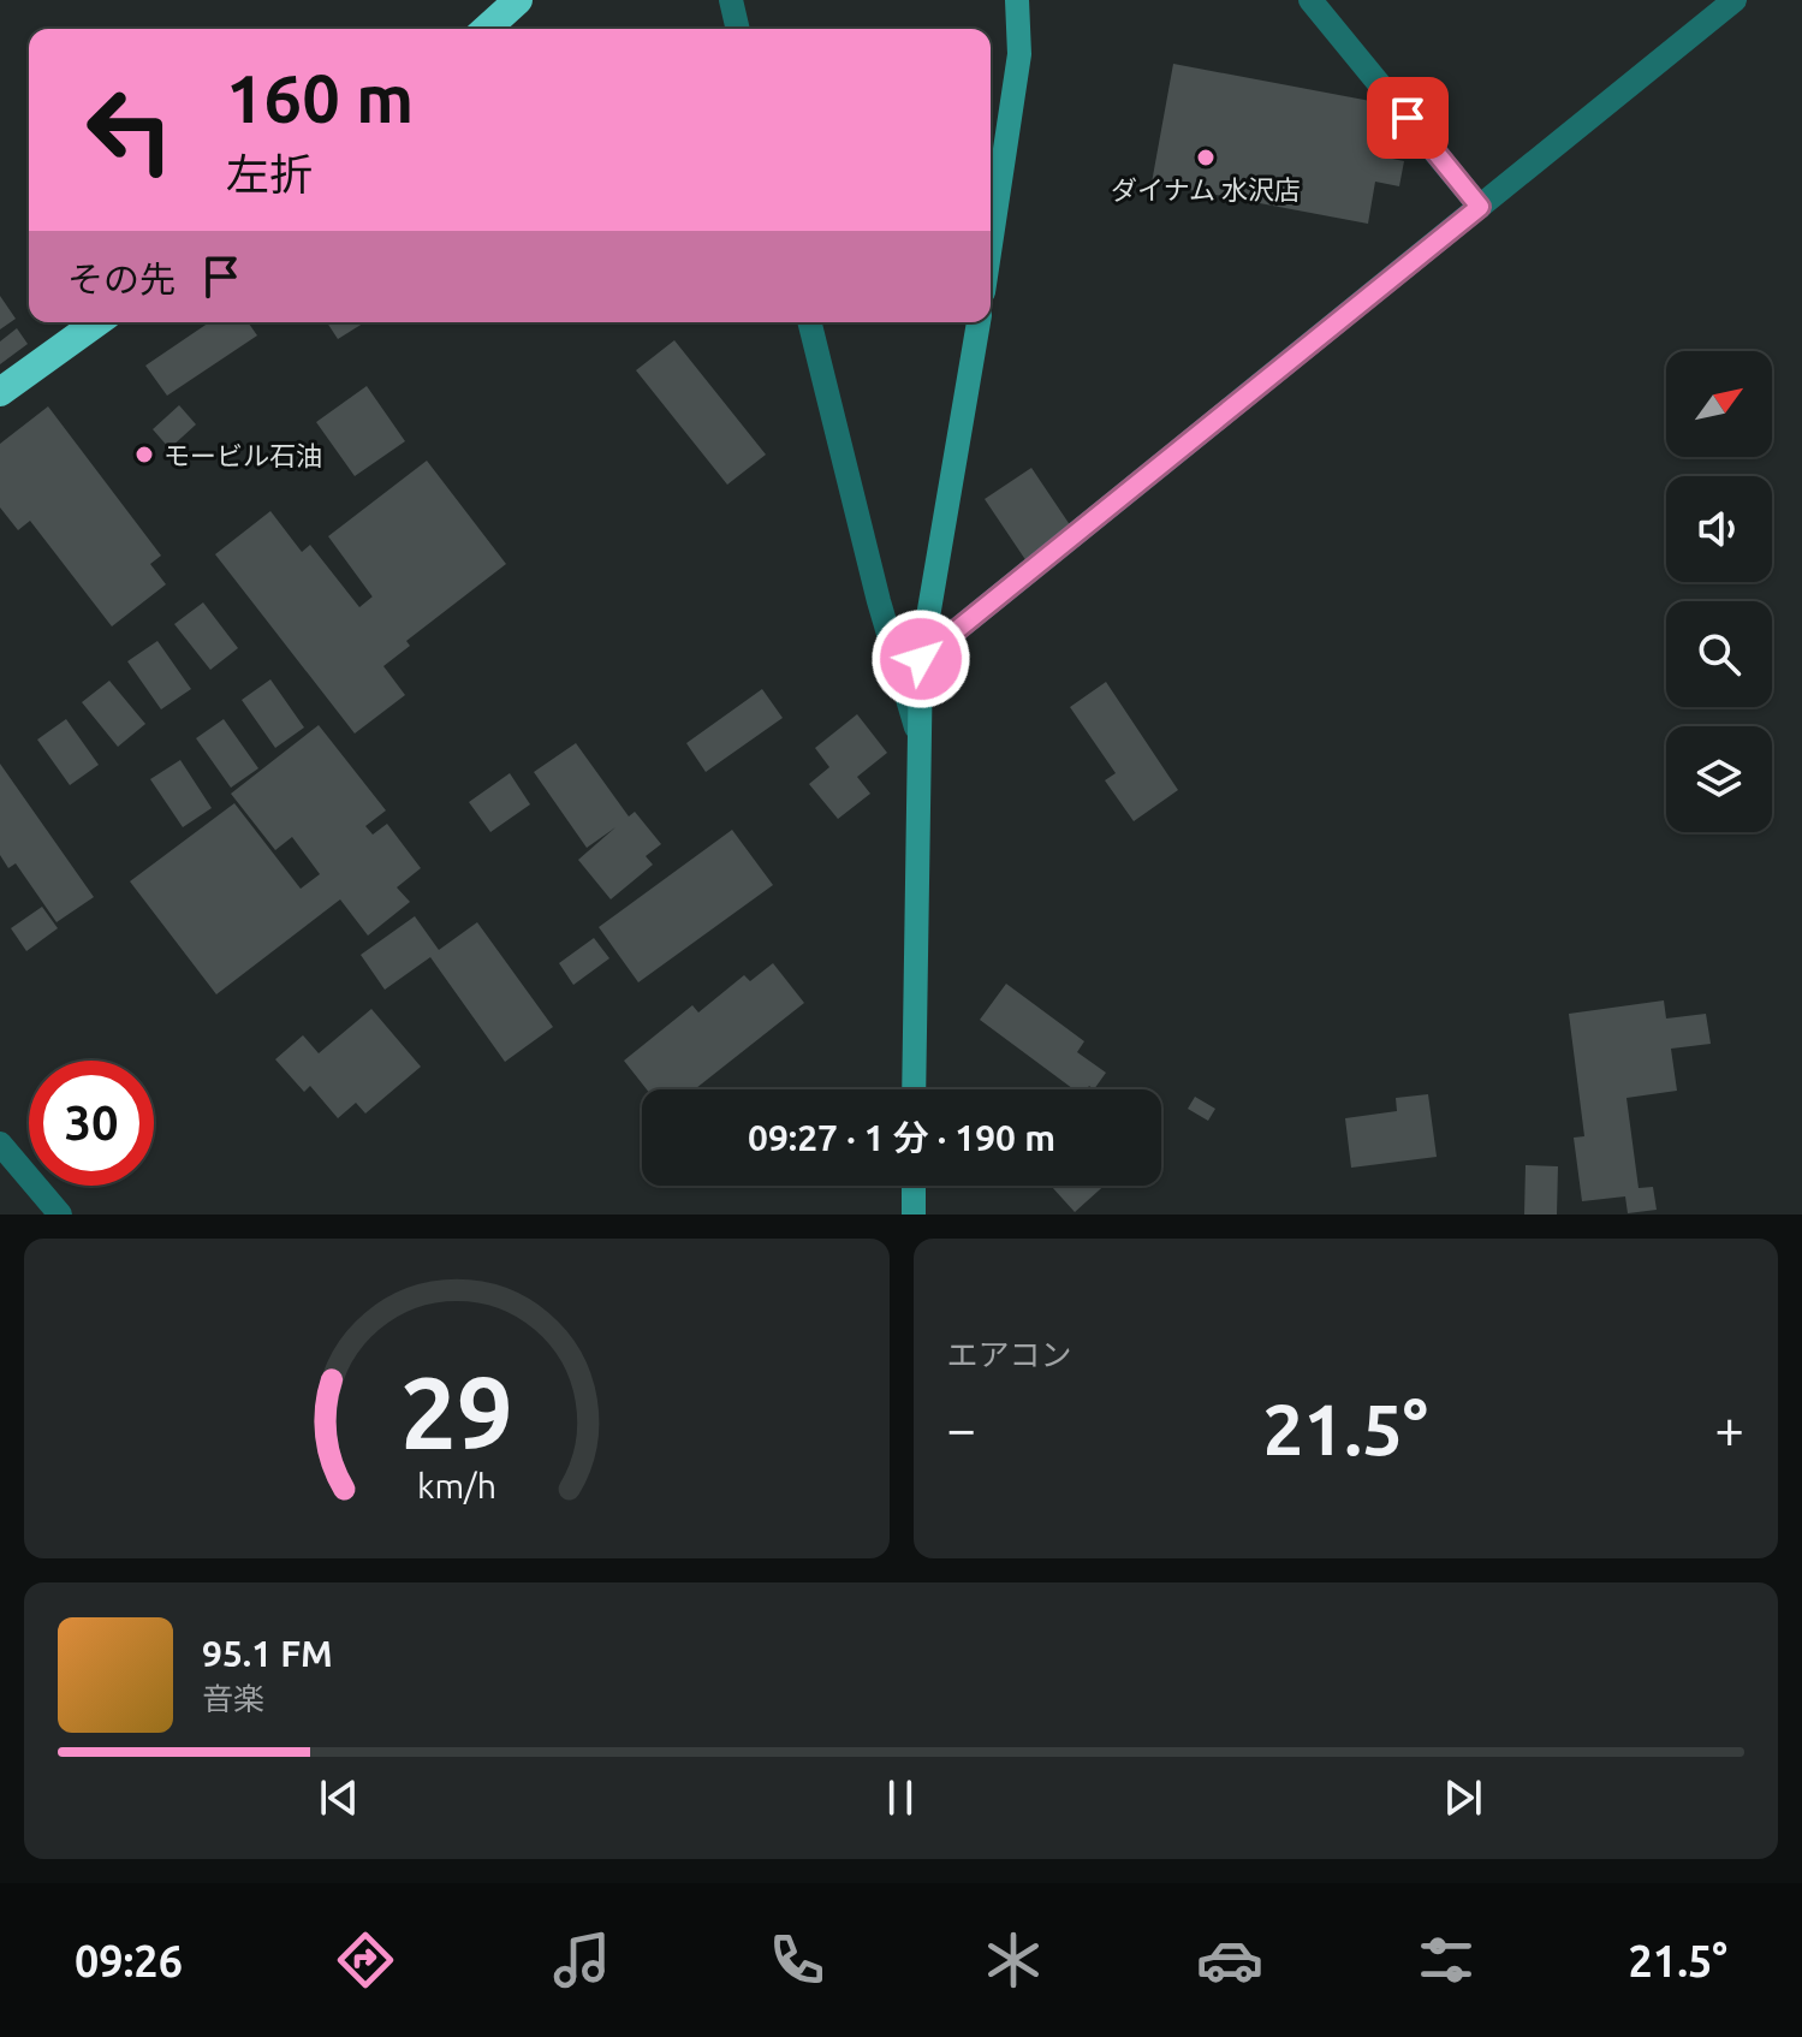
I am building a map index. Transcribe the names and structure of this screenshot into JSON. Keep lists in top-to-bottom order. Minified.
{"places":["ダイナム 水沢店","モービル石油"],"north":"top right","page":{"turn":["160 m","左折"],"then":"その先","limit":"30","trip":"09:27 · 1 分 · 190 m","tile":"エアコン","heat":["−","21.5°","+"],"song":["95.1 FM","音楽"],"tabs":["09:26","21.5°"],"gauge":["29","km/h"]}}
